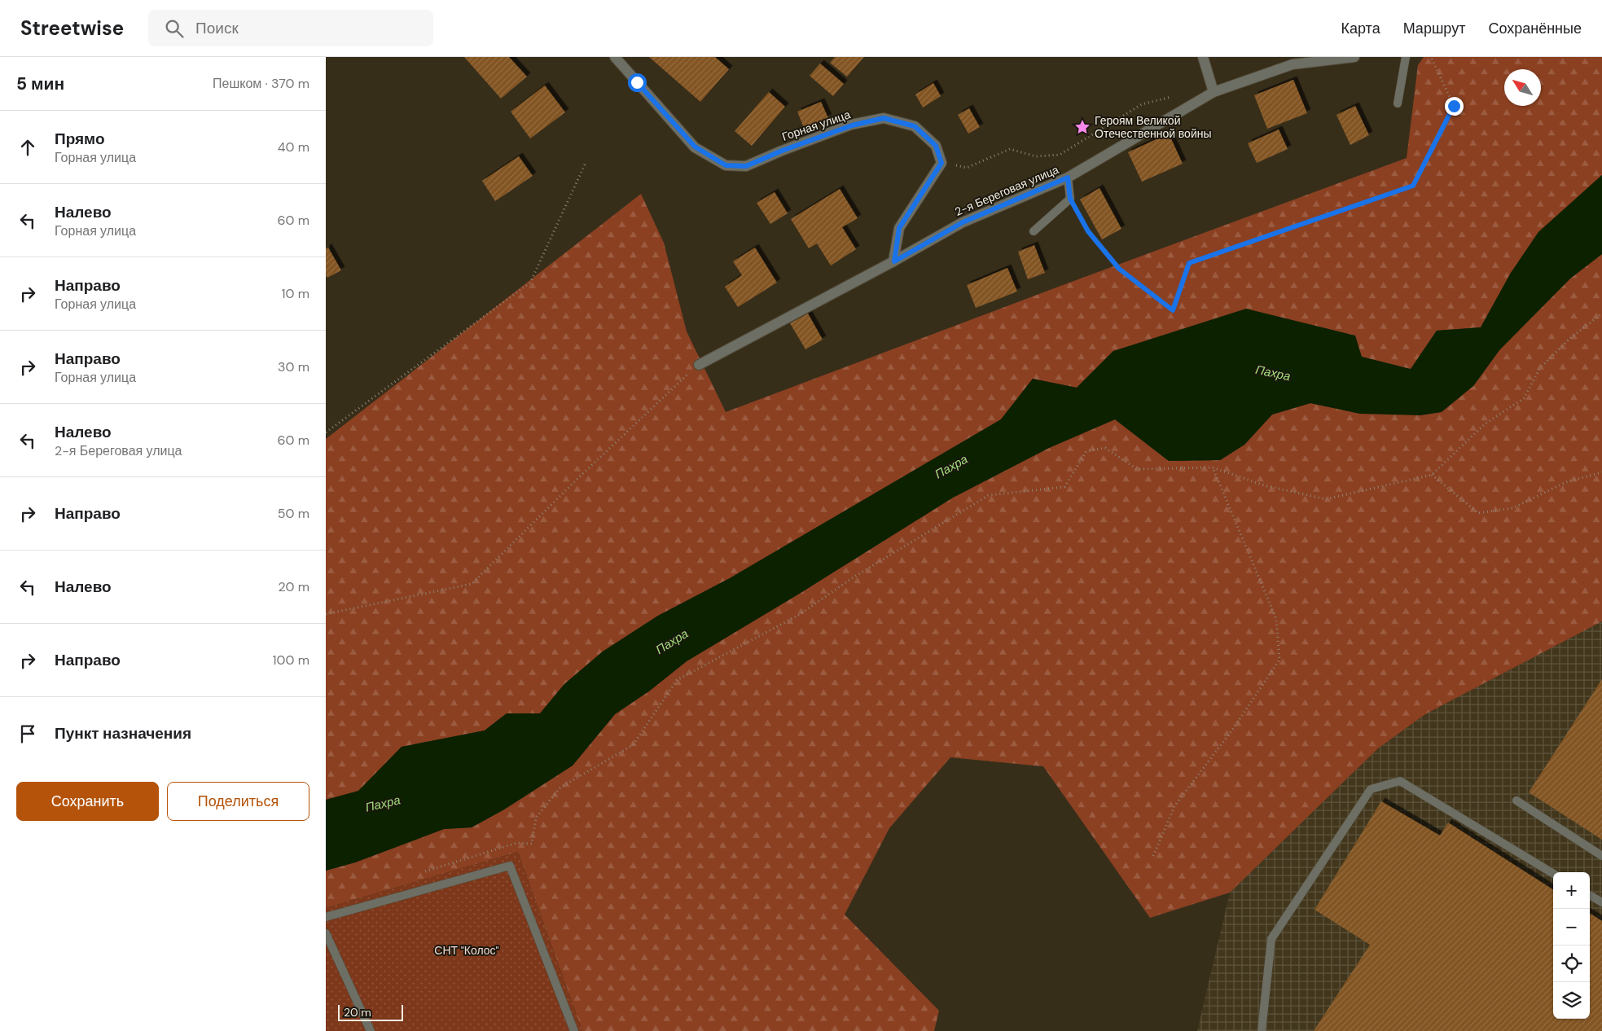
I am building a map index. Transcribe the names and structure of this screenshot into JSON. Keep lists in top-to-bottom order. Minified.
{"streets":{"street":["Горная улица","2-я Береговая улица"]},"water":["Пахра"],"parks":["СНТ \"Колос\""],"places":{"place":["Героям Великой Отечественной войны"]},"scale_bar":"20 m","north":"top left","page":{"header":"Streetwise","search":"Поиск","nav":["Карта","Маршрут","Сохранённые"],"heading":["5 мин","Пешком · 370 m"],"list":[["Прямо","Горная улица","40 m"],["Налево","Горная улица","60 m"],["Направо","Горная улица","10 m"],["Направо","Горная улица","30 m"],["Налево","2-я Береговая улица","60 m"],["Направо","50 m"],["Налево","20 m"],["Направо","100 m"],"Пункт назначения"],"buttons":["Сохранить","Поделиться"],"map_buttons":["+","−"],"scale":"20 m"}}
